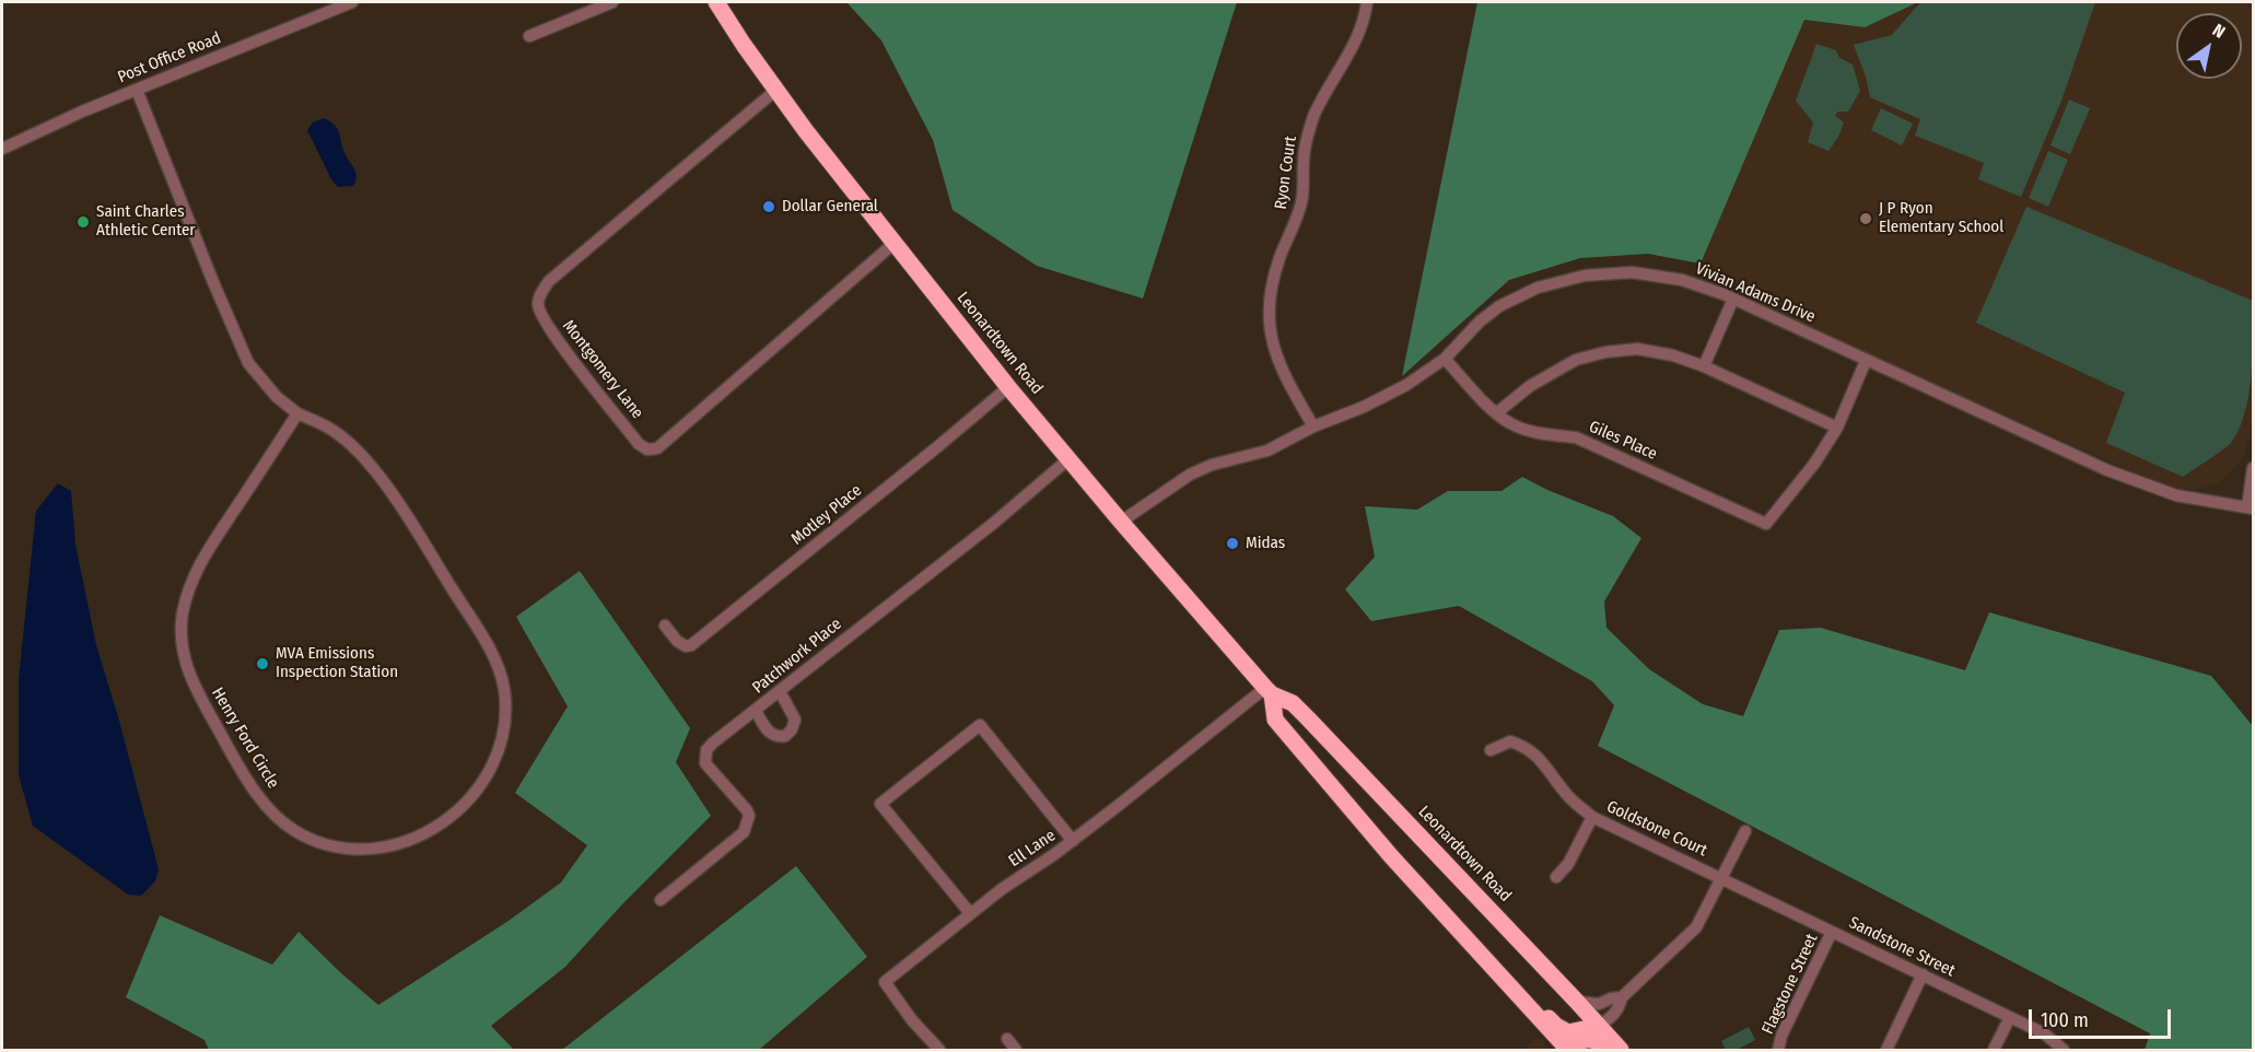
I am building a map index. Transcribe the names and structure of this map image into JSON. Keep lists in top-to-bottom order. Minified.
{"streets":{"highway":["Leonardtown Road"],"street":["Post Office Road","Ryon Court","Vivian Adams Drive","Montgomery Lane","Giles Place","Motley Place","Patchwork Place","Henry Ford Circle","Goldstone Court","Ell Lane","Sandstone Street","Flagstone Street"]},"crossings":[["Post Office Road","Henry Ford Circle"],["Ryon Court","Vivian Adams Drive"],["Vivian Adams Drive","Leonardtown Road"],["Vivian Adams Drive","Giles Place"],["Leonardtown Road","Montgomery Lane"],["Leonardtown Road","Motley Place"],["Leonardtown Road","Patchwork Place"],["Leonardtown Road","Ell Lane"],["Goldstone Court","Sandstone Street"],["Sandstone Street","Flagstone Street"]],"places":["Dollar General","J P Ryon Elementary School","Saint Charles Athletic Center","Midas","MVA Emissions Inspection Station"],"scale_bar":"100 m","north":"top right"}
